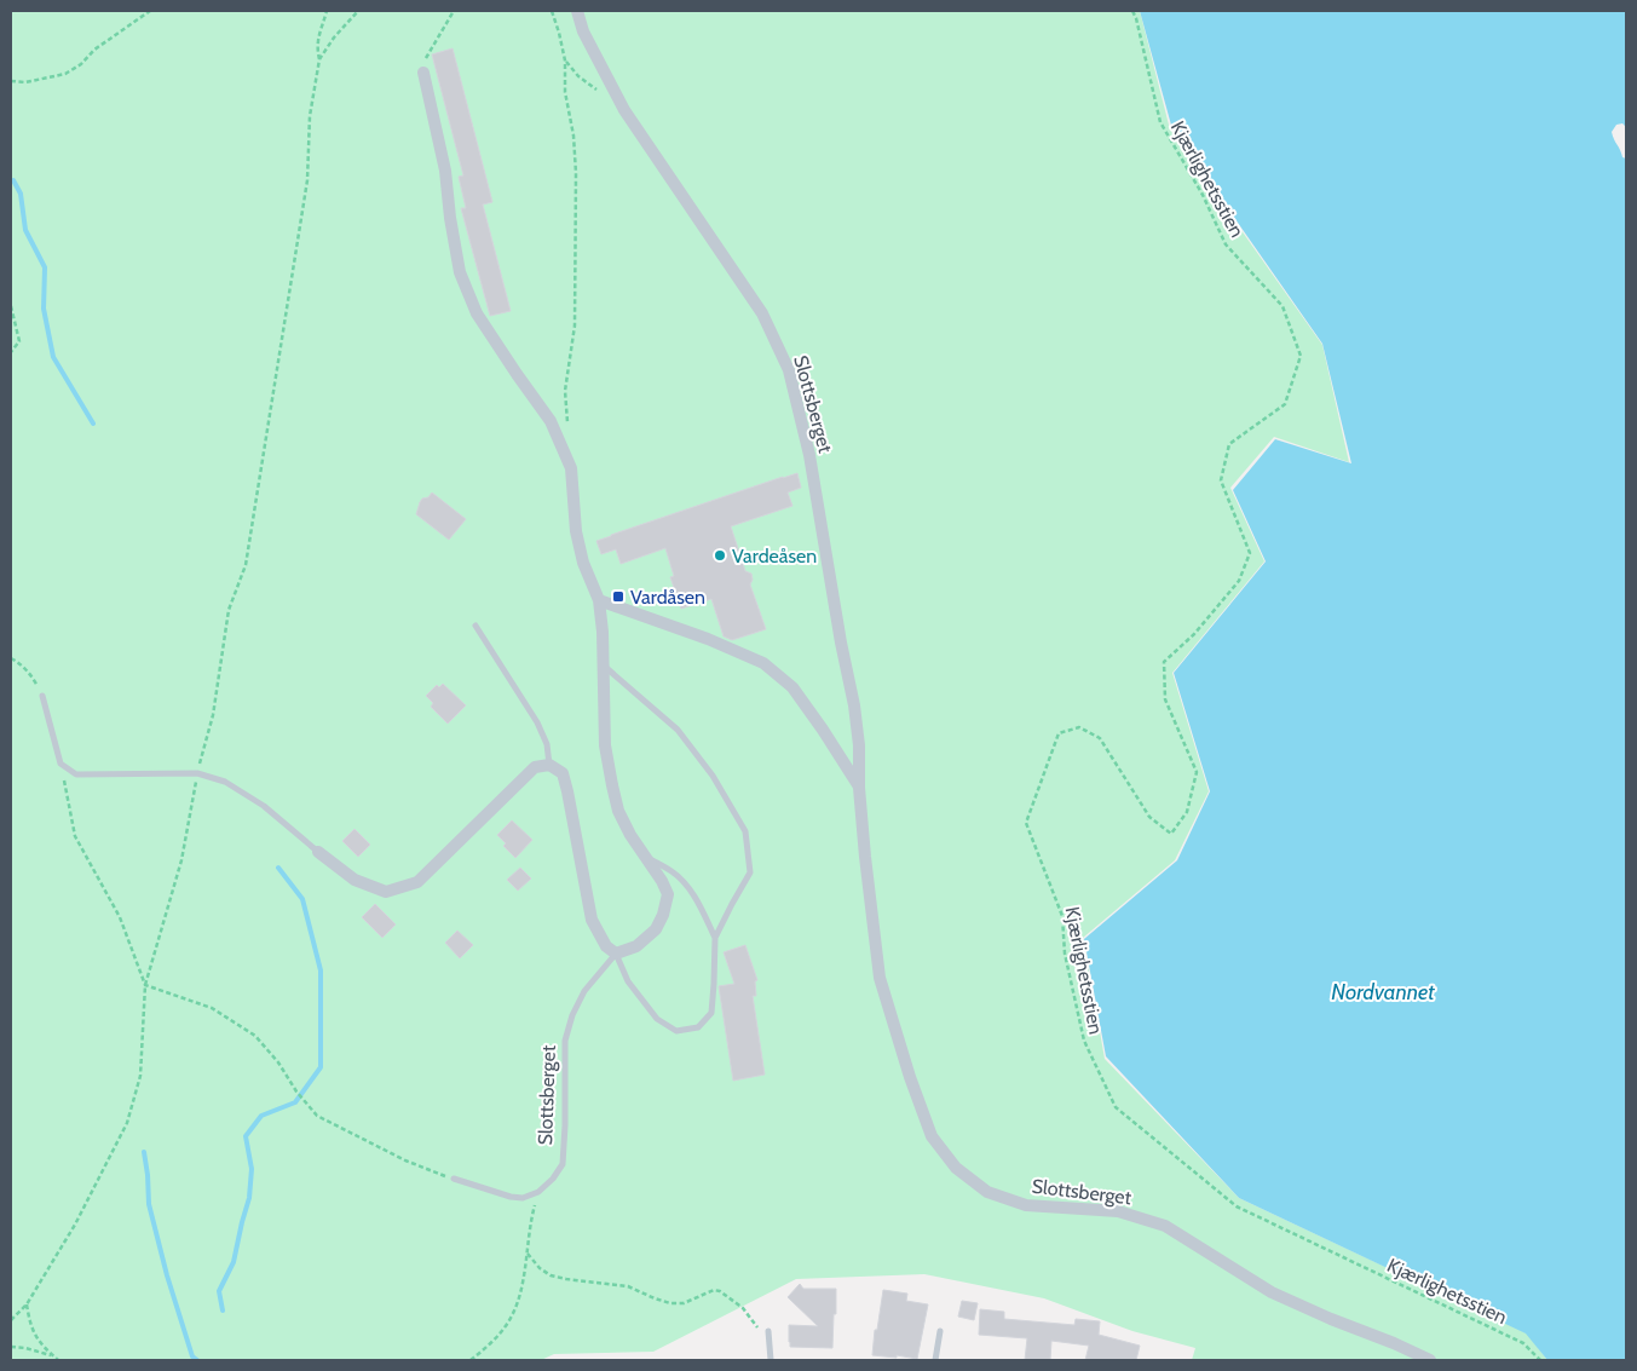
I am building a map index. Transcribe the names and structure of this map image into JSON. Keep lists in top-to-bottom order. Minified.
{"streets":{"street":["Slottsberget"],"path":["Kjærlighetsstien"]},"water":["Nordvannet"],"places":{"other":["Vardeåsen"],"transit":["Vardåsen"]}}
